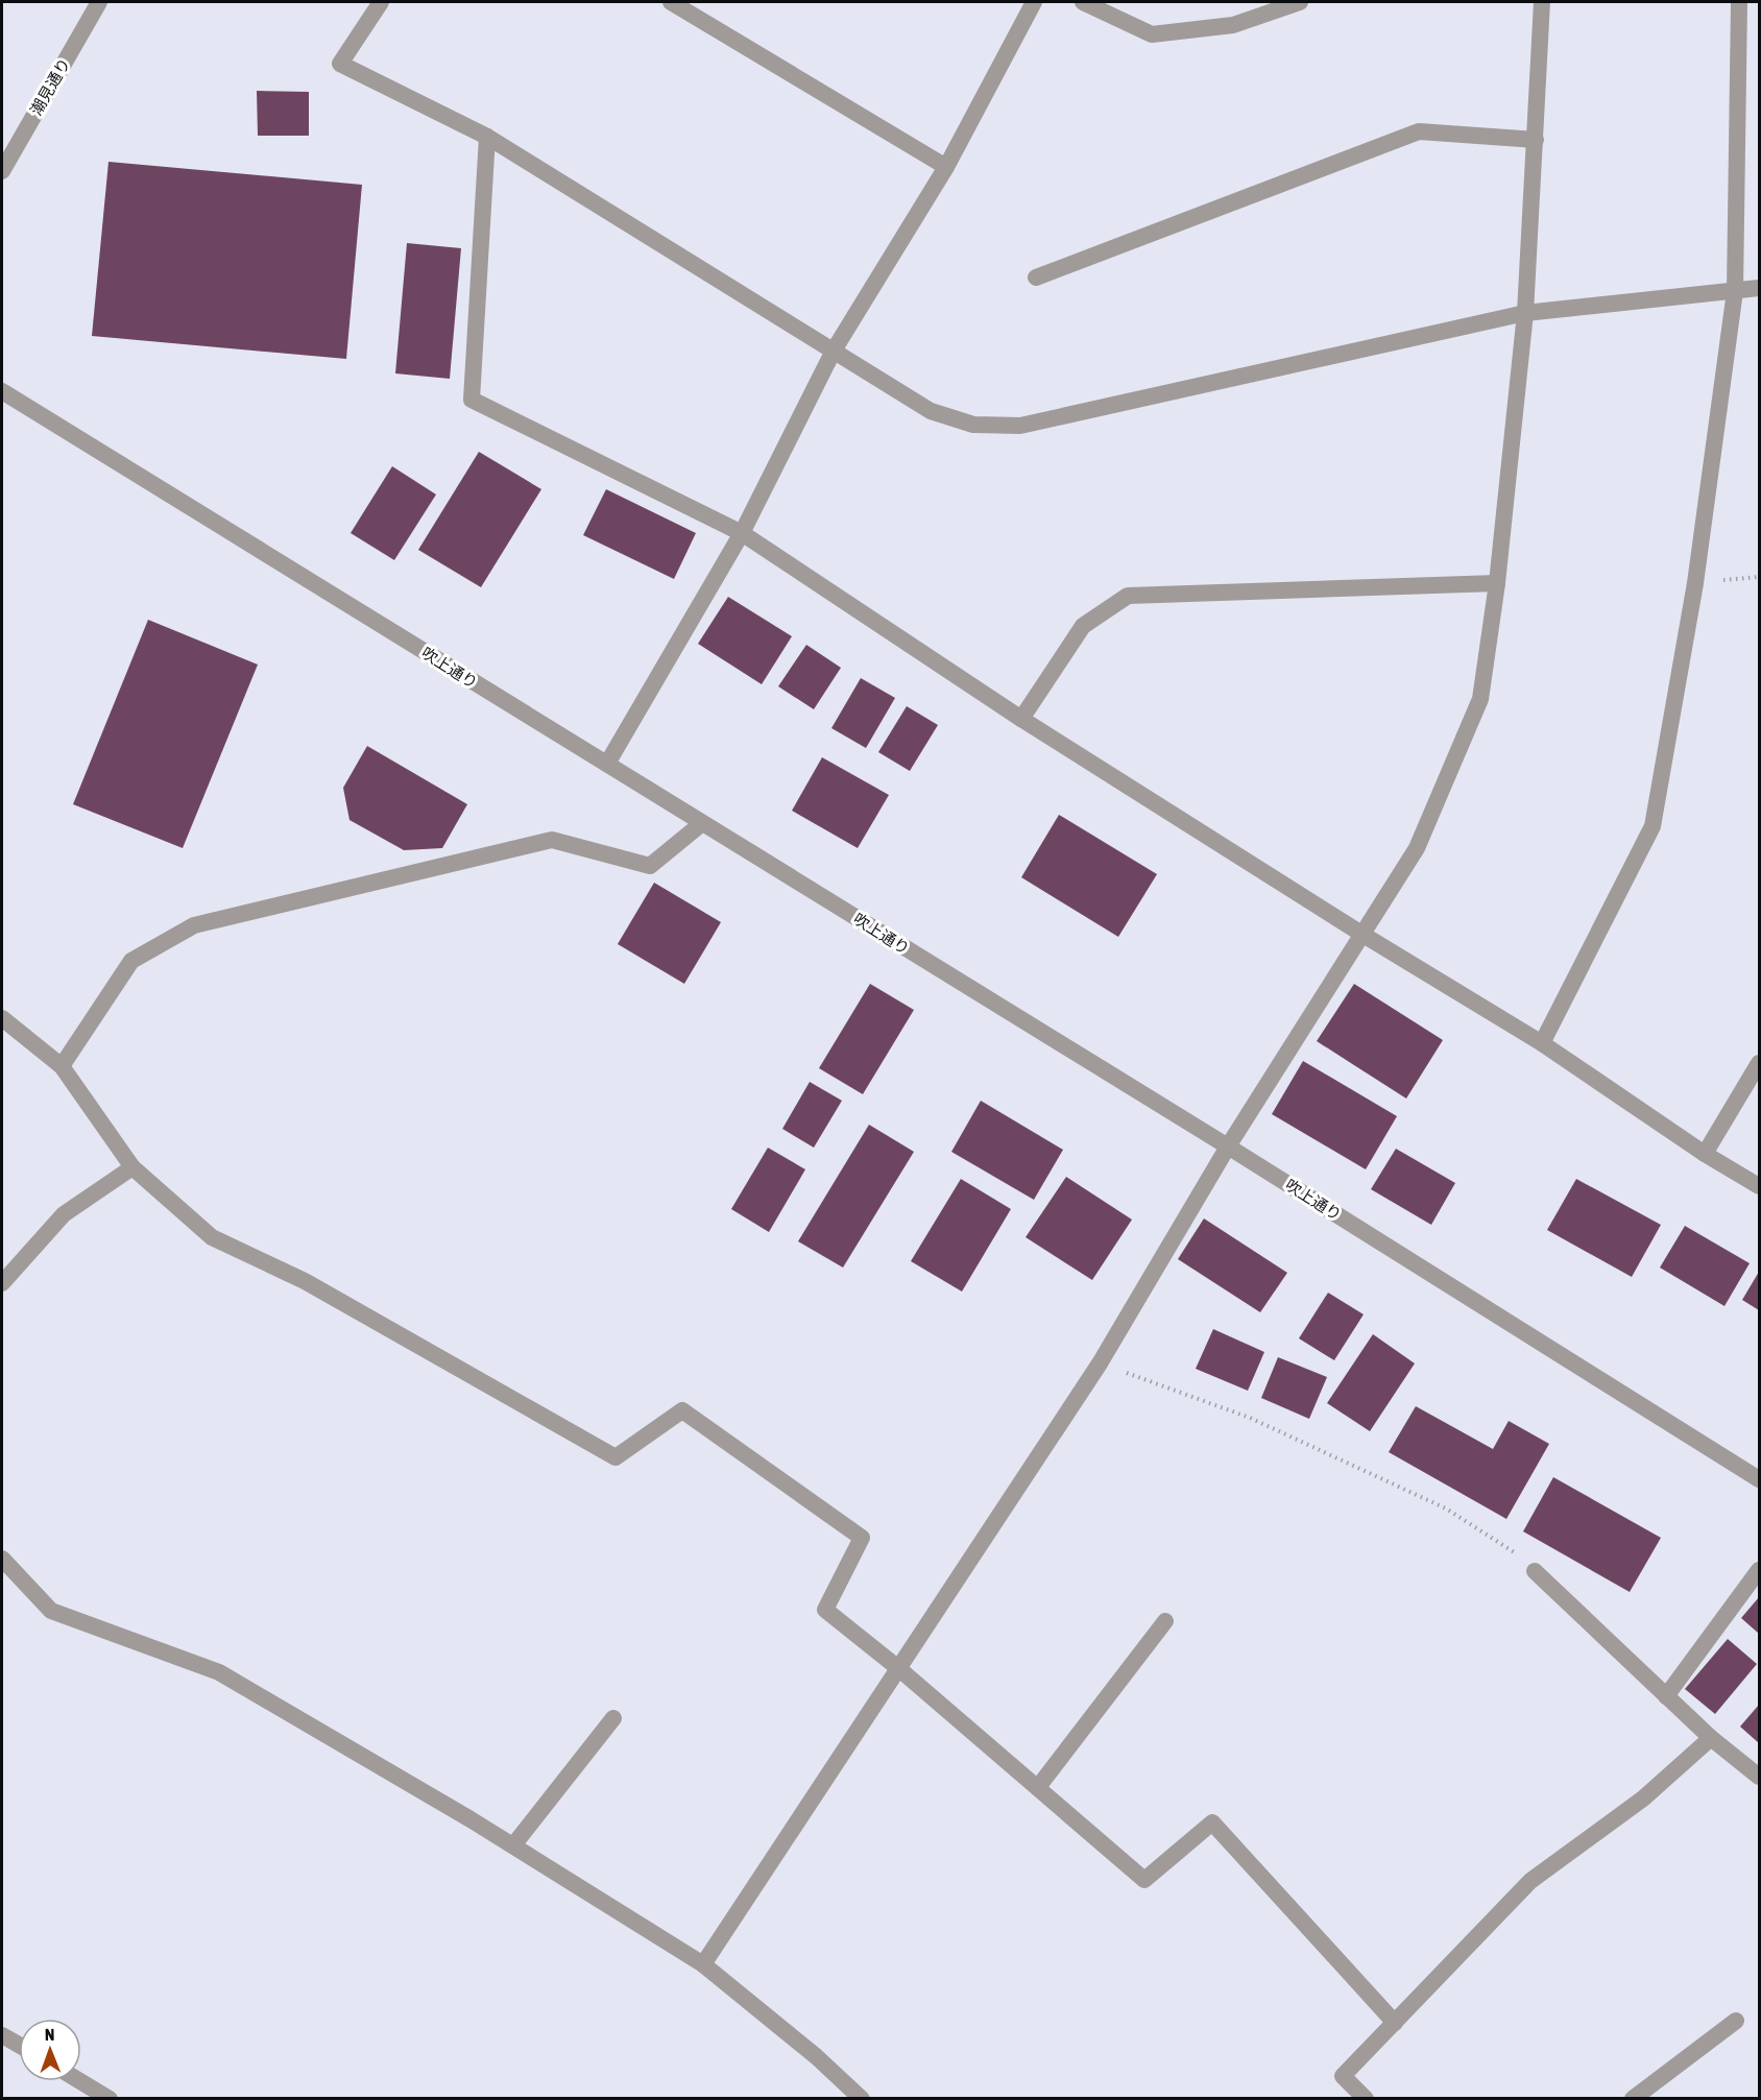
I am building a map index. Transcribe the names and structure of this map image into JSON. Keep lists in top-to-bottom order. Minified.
{"streets":{"street":["潮見通り","吹上通り"]},"north":"top"}
